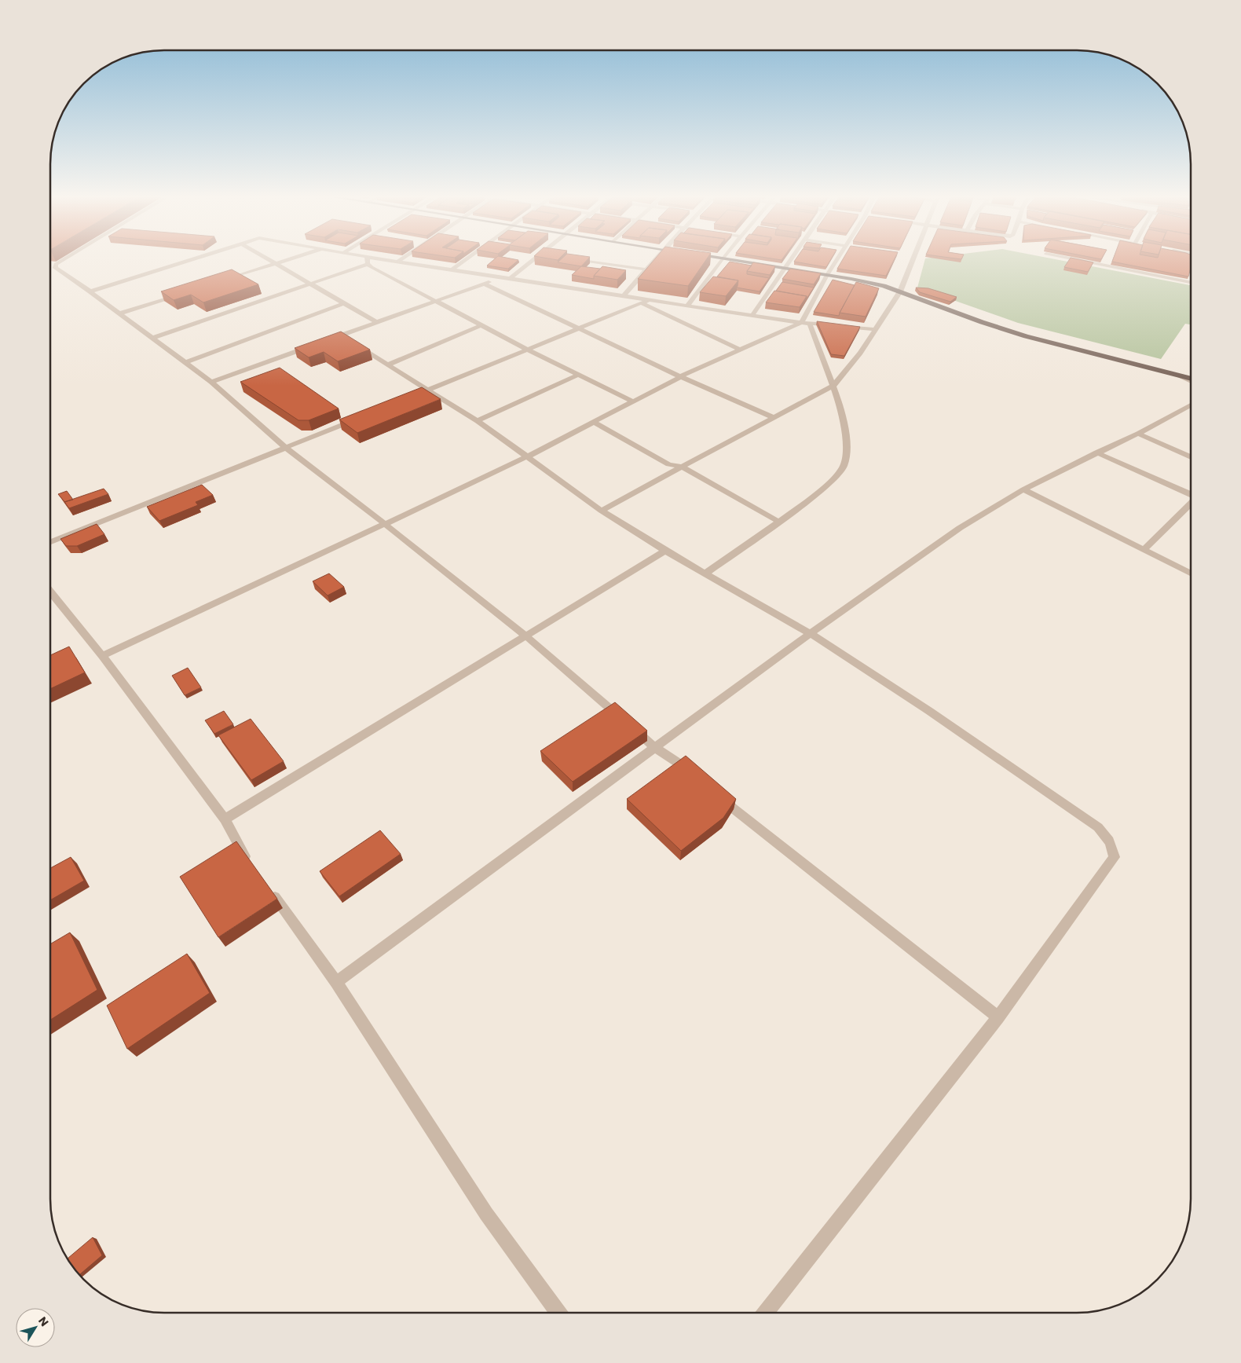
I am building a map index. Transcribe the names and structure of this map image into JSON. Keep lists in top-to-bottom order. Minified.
{"north":"top right"}
